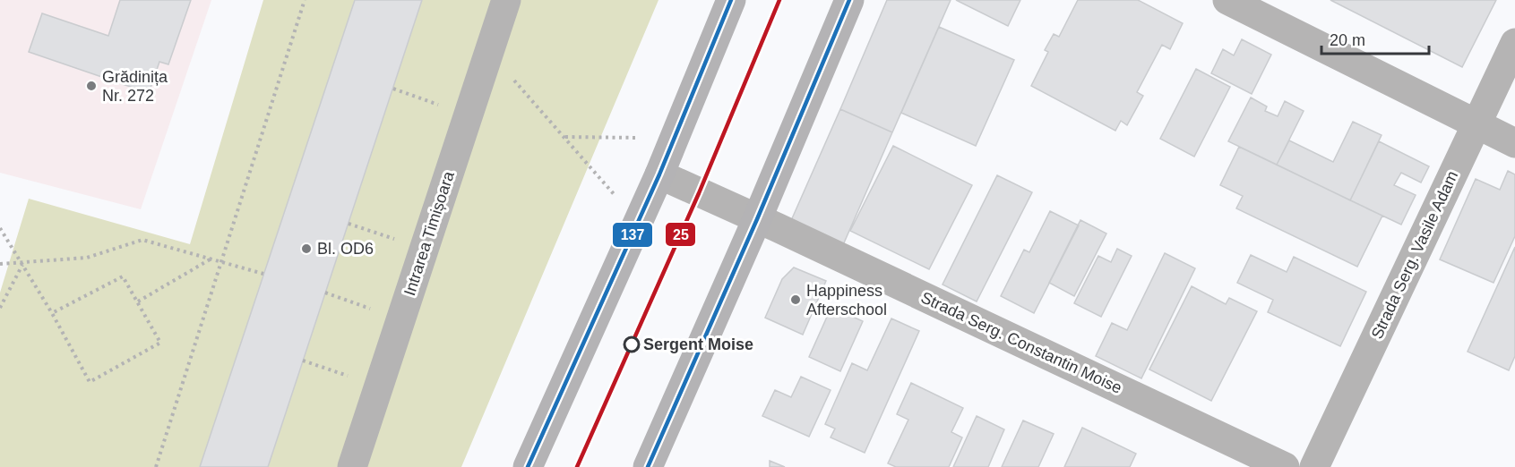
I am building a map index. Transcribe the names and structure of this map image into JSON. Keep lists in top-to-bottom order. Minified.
{"streets":{"street":["Intrarea Timișoara","Strada Serg. Vasile Adam","Strada Serg. Constantin Moise"]},"places":["Grădinița Nr. 272","Bl. OD6","Happiness Afterschool","Sergent Moise"],"lines":["transit line 25","transit line 137"],"scale_bar":"20 m"}
